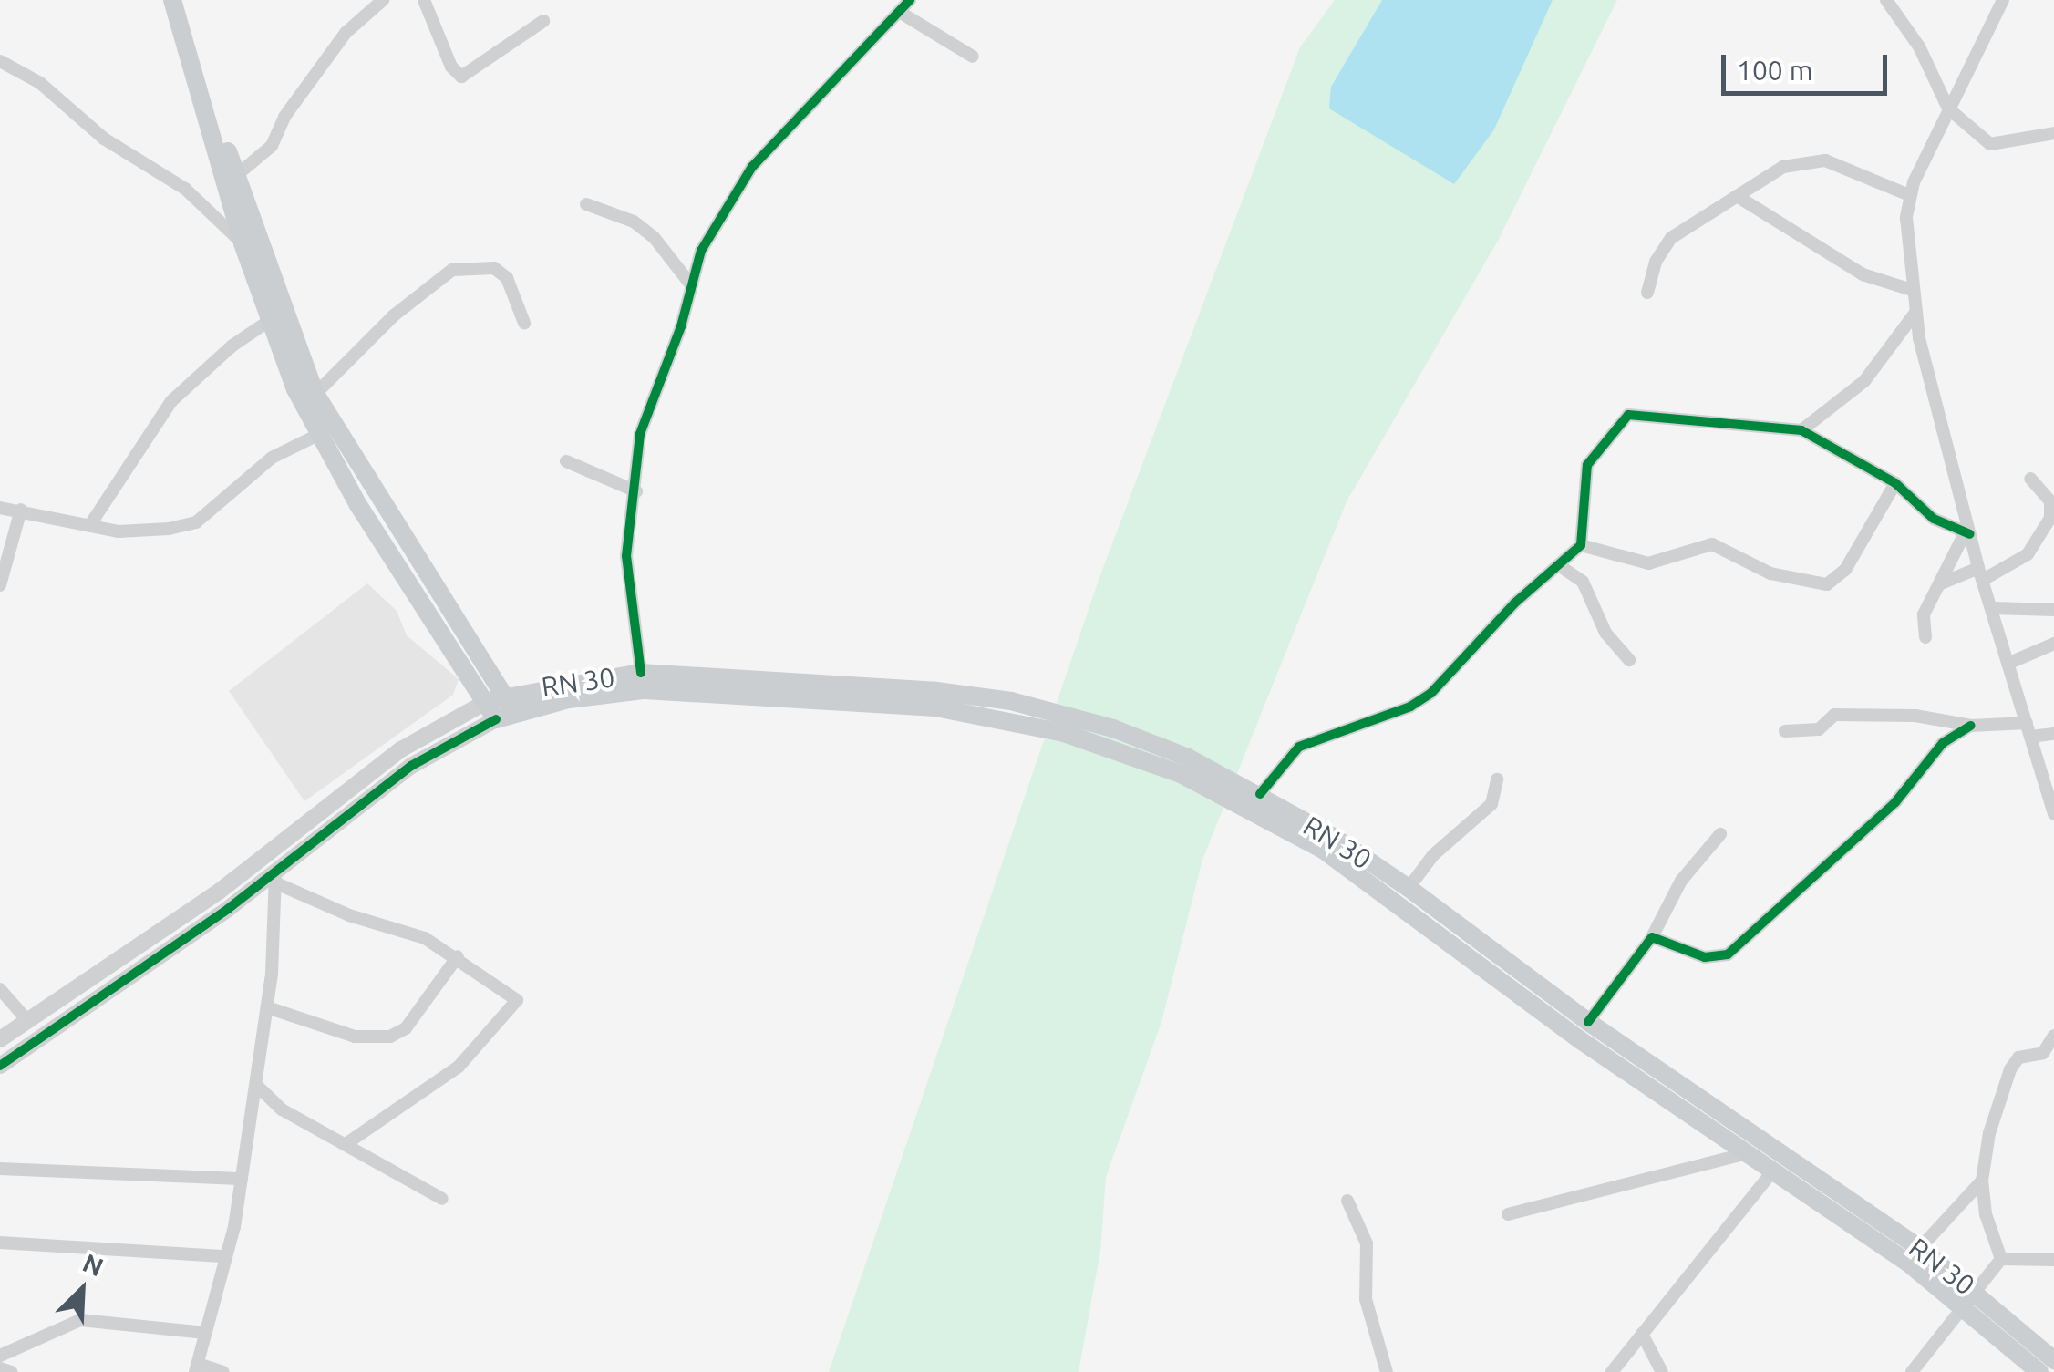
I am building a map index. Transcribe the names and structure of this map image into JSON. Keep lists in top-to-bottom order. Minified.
{"streets":{"main road":["RN 30"]},"scale_bar":"100 m","north":"top right"}
